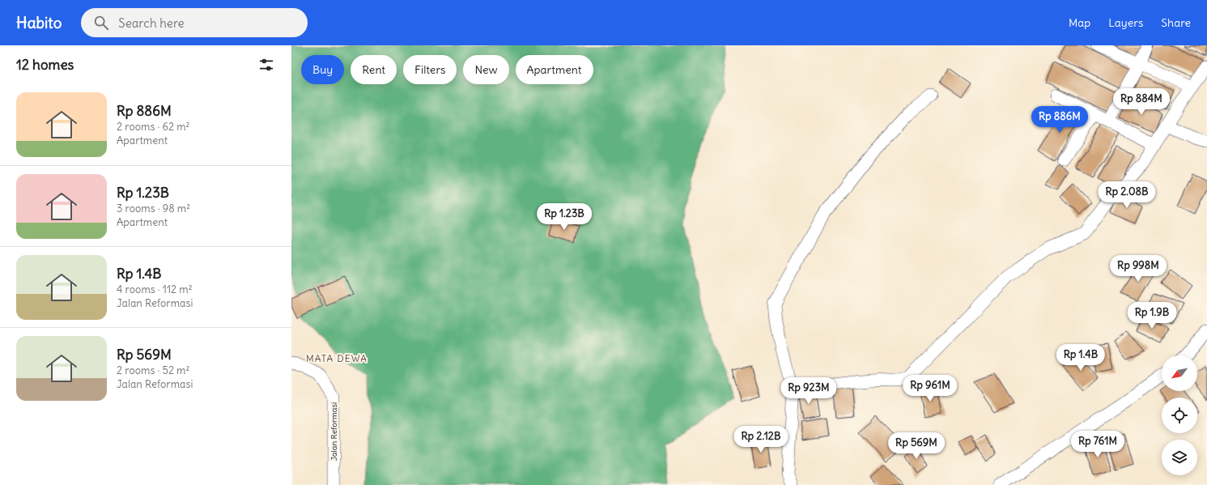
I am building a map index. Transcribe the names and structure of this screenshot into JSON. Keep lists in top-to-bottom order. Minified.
{"streets":{"street":["Jalan Reformasi"]},"districts":["MATA DEWA"],"north":"bottom left","page":{"header":"Habito","search":"Search here","nav":["Map","Layers","Share"],"heading":"12 homes","chip":["Buy","Rent","Filters","New","Apartment"],"list":[{"name":"Rp 886M","note":"2 rooms · 62 m² · Apartment"},{"name":"Rp 1.23B","note":"3 rooms · 98 m² · Apartment"},{"name":"Rp 1.4B","note":"4 rooms · 112 m² · Jalan Reformasi"},{"name":"Rp 569M","note":"2 rooms · 52 m² · Jalan Reformasi"}],"price":["Rp 884M","Rp 886M","Rp 2.08B","Rp 1.23B","Rp 998M","Rp 1.9B","Rp 1.4B","Rp 961M","Rp 923M","Rp 2.12B","Rp 761M","Rp 569M"]}}
